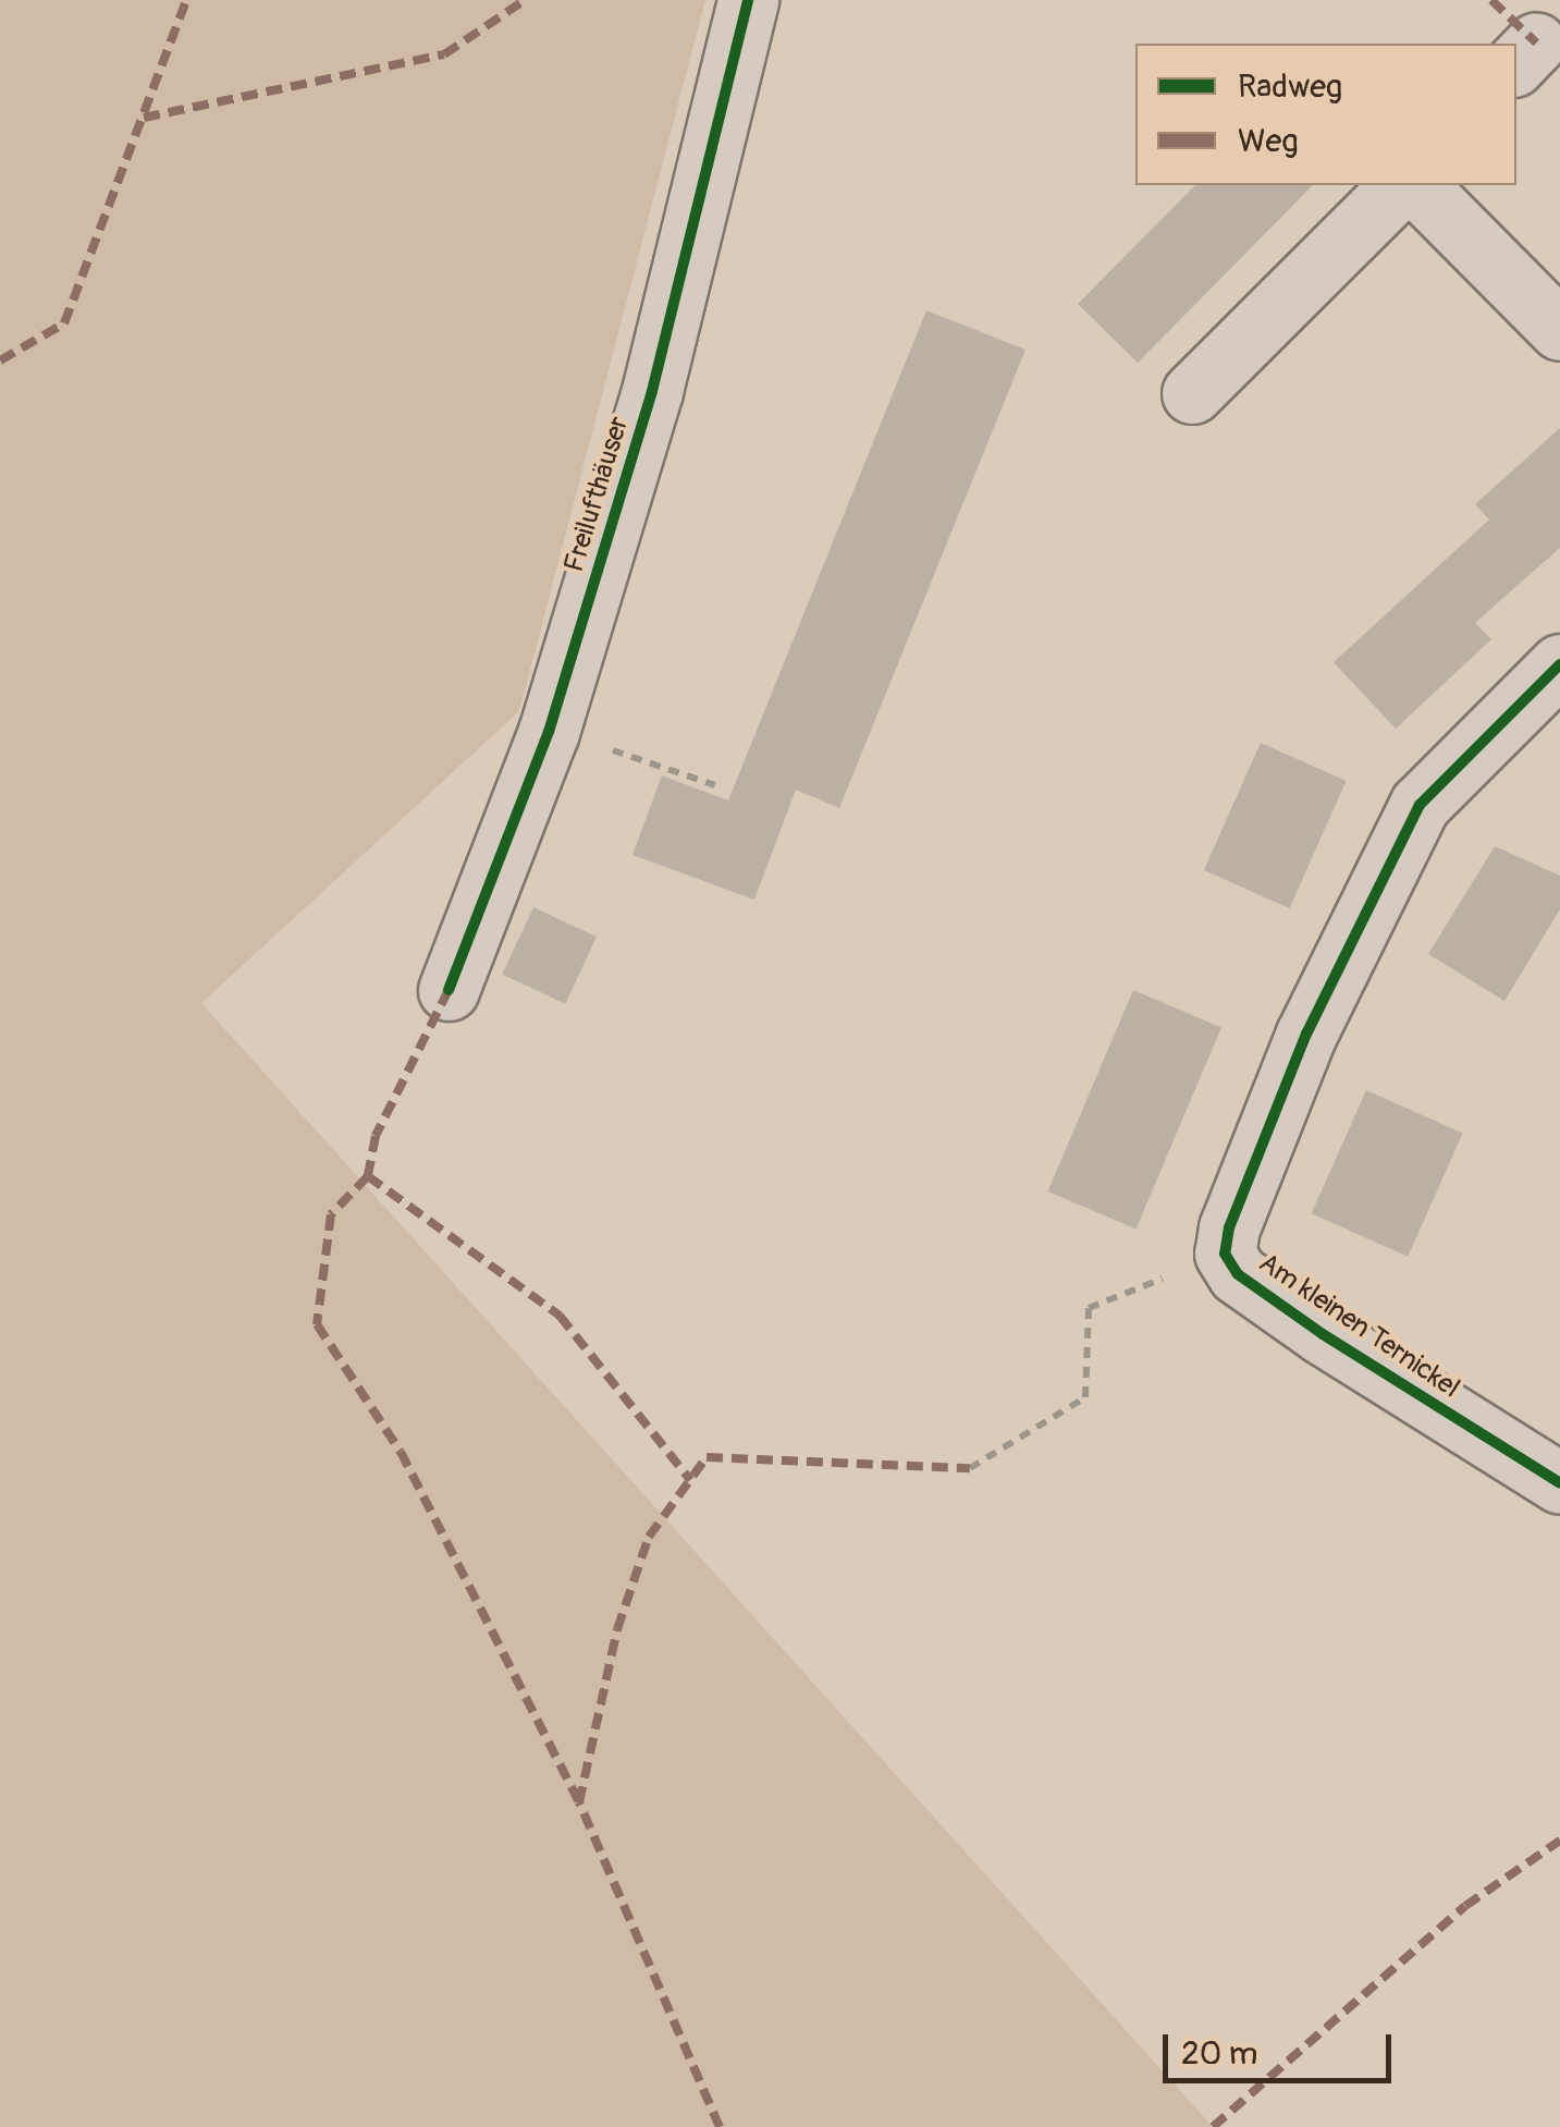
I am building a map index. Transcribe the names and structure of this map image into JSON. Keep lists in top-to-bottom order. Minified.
{"streets":{"street":["Freilufthäuser","Am kleinen Ternickel"]},"legend":["Radweg","Weg"],"scale_bar":"20 m"}
